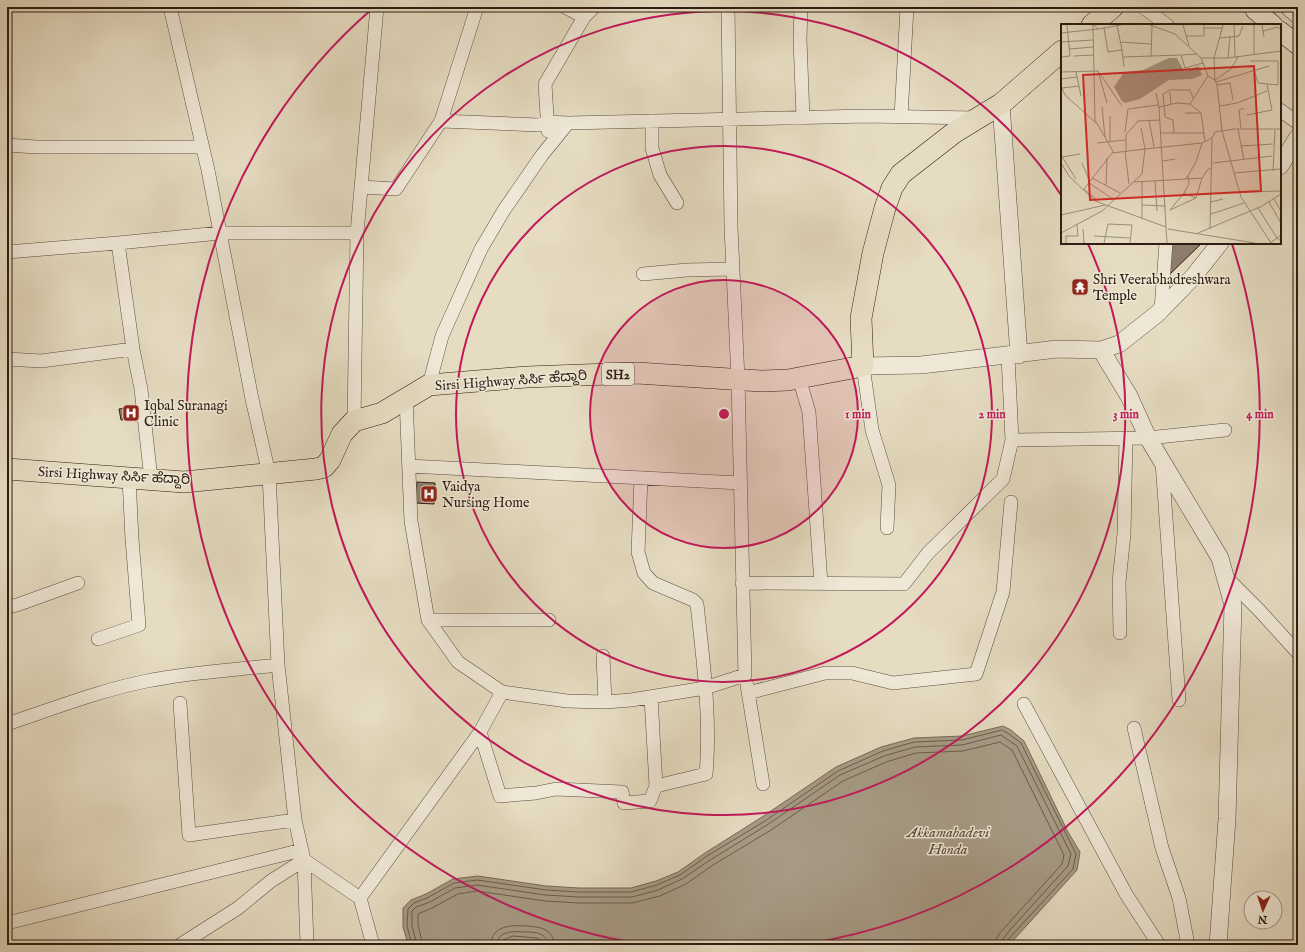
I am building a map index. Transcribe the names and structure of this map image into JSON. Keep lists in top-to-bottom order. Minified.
{"streets":{"main road":["SH2","Sirsi Highway ಸಿರ್ಸಿ ಹೆದ್ದಾರಿ"]},"water":["Akkamahadevi Honda"],"places":{"temple":["Shri Veerabhadreshwara Temple"],"hospital":["Iqbal Suranagi Clinic","Vaidya Nursing Home"]},"north":"bottom","rings":["1 min","2 min","3 min","4 min"]}
